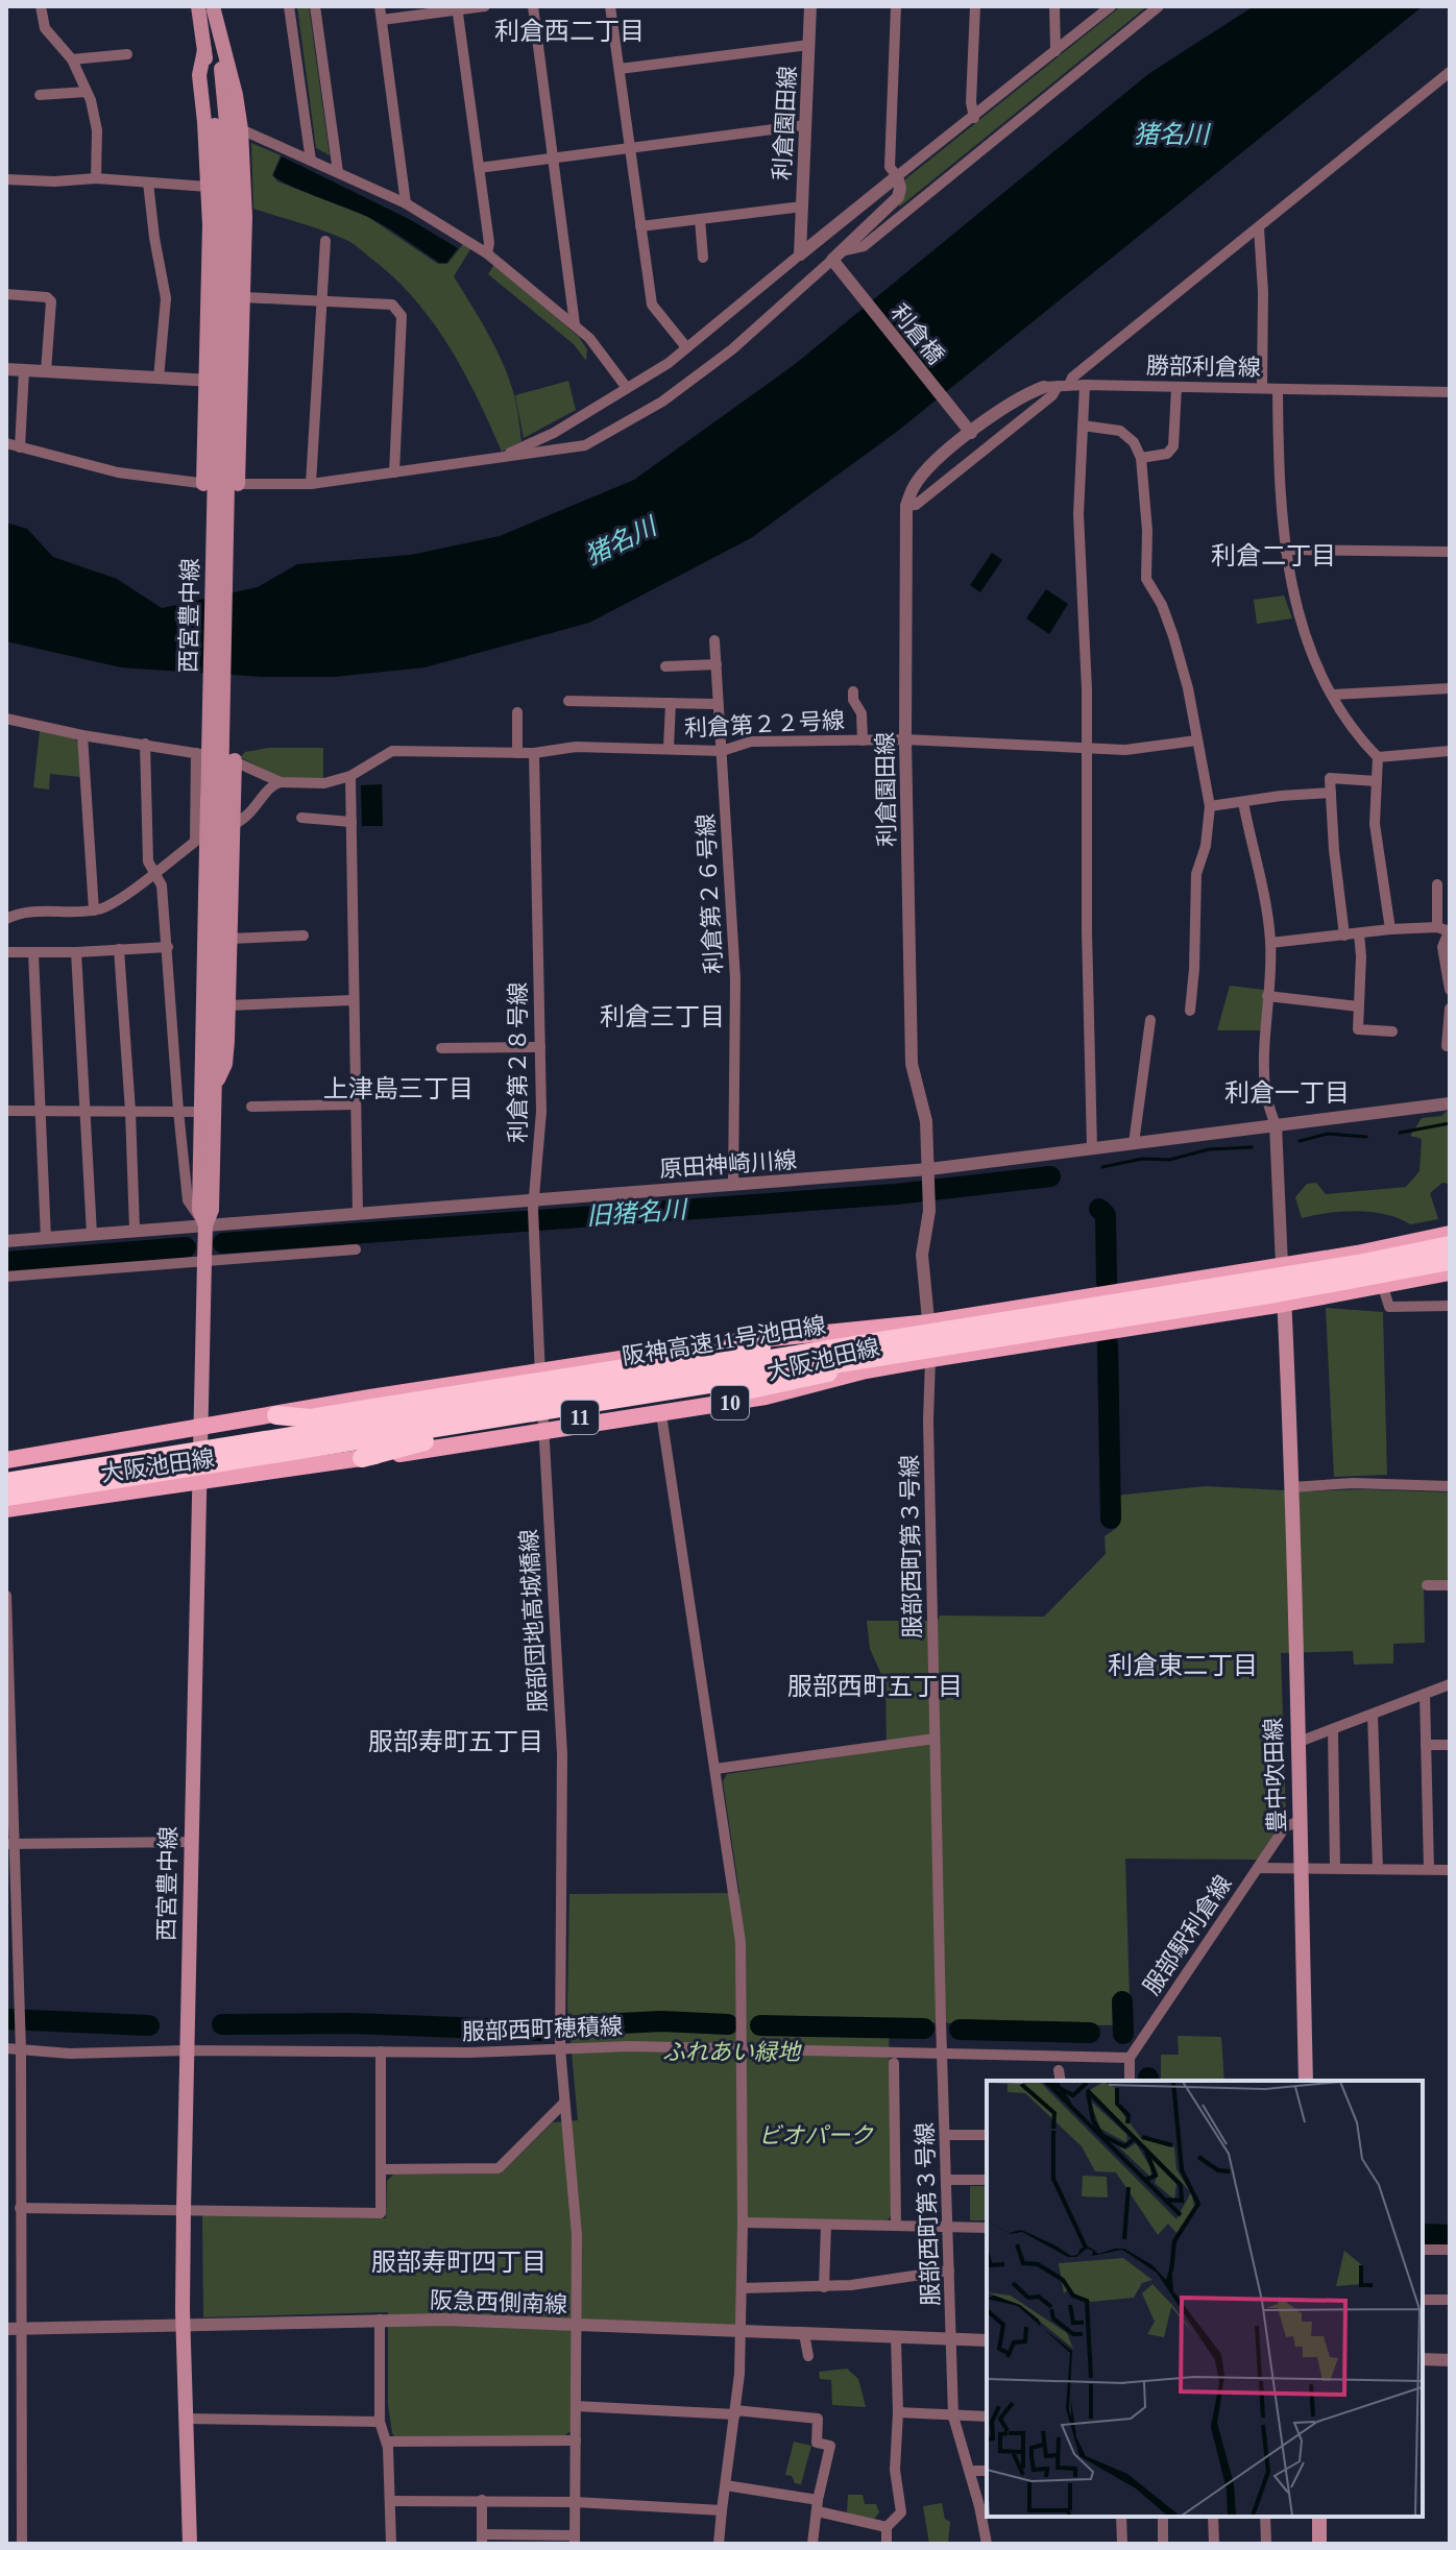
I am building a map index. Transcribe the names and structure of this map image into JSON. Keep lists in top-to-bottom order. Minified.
{"streets":{"highway":["阪神高速11号池田線","11"],"main road":["西宮豊中線","大阪池田線","10","豊中吹田線"],"street":["利倉園田線","利倉橋","勝部利倉線","利倉第２２号線","利倉第２６号線","利倉第２８号線","原田神崎川線","服部西町第３号線","服部団地高城橋線","服部駅利倉線","服部西町穂積線","阪急西側南線"]},"crossings":[["利倉園田線","利倉橋"],["利倉園田線","勝部利倉線"],["利倉園田線","利倉第２２号線"],["利倉園田線","原田神崎川線"],["利倉園田線","服部西町第３号線"],["利倉橋","勝部利倉線"],["西宮豊中線","原田神崎川線"],["西宮豊中線","大阪池田線"],["西宮豊中線","服部西町穂積線"],["西宮豊中線","阪急西側南線"],["利倉第２２号線","利倉第２６号線"],["利倉第２２号線","利倉第２８号線"],["利倉第２６号線","原田神崎川線"],["利倉第２８号線","原田神崎川線"],["利倉第２８号線","大阪池田線"],["利倉第２８号線","服部団地高城橋線"],["阪神高速11号池田線","大阪池田線"],["阪神高速11号池田線","11"],["阪神高速11号池田線","服部西町第３号線"],["大阪池田線","11"],["大阪池田線","服部西町第３号線"],["大阪池田線","服部団地高城橋線"],["大阪池田線","豊中吹田線"],["11","服部西町第３号線"],["服部西町第３号線","服部西町穂積線"],["服部西町第３号線","阪急西側南線"],["服部団地高城橋線","服部西町穂積線"],["豊中吹田線","服部駅利倉線"],["服部駅利倉線","服部西町穂積線"]],"districts":["利倉西二丁目","利倉二丁目","利倉三丁目","上津島三丁目","利倉一丁目","利倉東二丁目","服部西町五丁目","服部寿町五丁目","服部寿町四丁目"],"water":["猪名川","旧猪名川"],"parks":["ふれあい緑地","ビオパーク"]}
